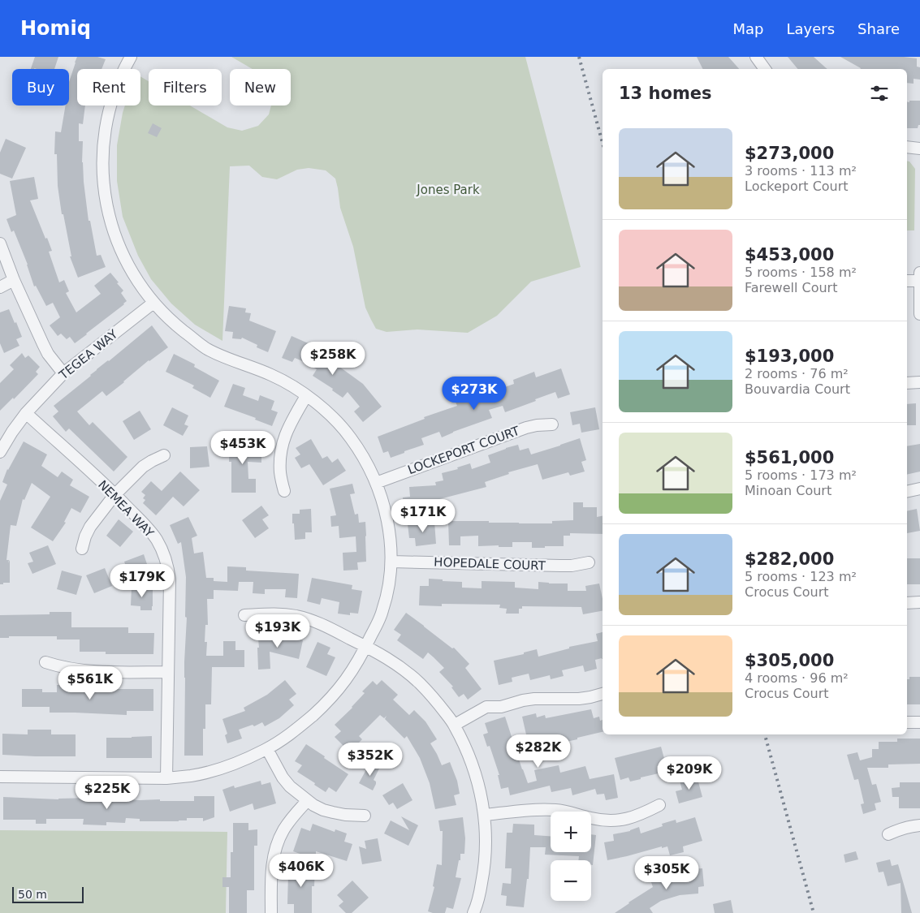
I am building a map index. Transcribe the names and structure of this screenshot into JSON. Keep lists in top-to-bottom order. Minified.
{"streets":{"street":["TEGEA WAY","LOCKEPORT COURT","NEMEA WAY","HOPEDALE COURT"]},"crossings":[["TEGEA WAY","NEMEA WAY"]],"parks":["Jones Park"],"scale_bar":"50 m","page":{"header":"Homiq","nav":["Map","Layers","Share"],"chip":["Buy","Rent","Filters","New"],"heading":"13 homes","list":[{"name":"$273,000","note":"3 rooms · 113 m² · Lockeport Court"},{"name":"$453,000","note":"5 rooms · 158 m² · Farewell Court"},{"name":"$193,000","note":"2 rooms · 76 m² · Bouvardia Court"},{"name":"$561,000","note":"5 rooms · 173 m² · Minoan Court"},{"name":"$282,000","note":"5 rooms · 123 m² · Crocus Court"},{"name":"$305,000","note":"4 rooms · 96 m² · Crocus Court"}],"price":["$258K","$273K","$453K","$171K","$179K","$193K","$561K","$282K","$352K","$209K","$225K","$406K","$305K"],"map_buttons":["+","−"],"scale":"50 m"}}
